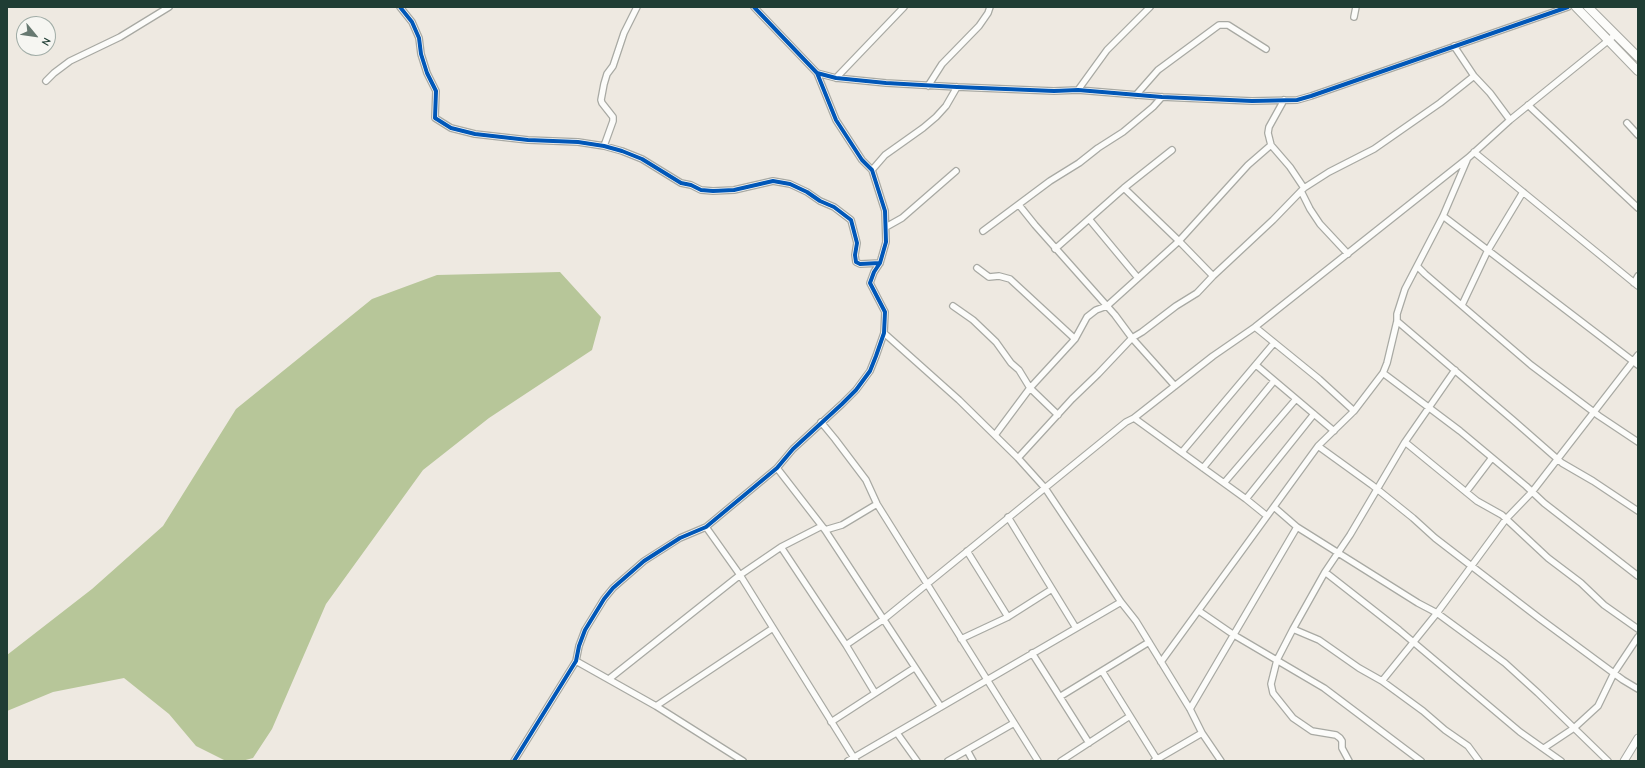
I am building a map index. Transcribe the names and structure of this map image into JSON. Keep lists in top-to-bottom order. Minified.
{"north":"bottom right"}
